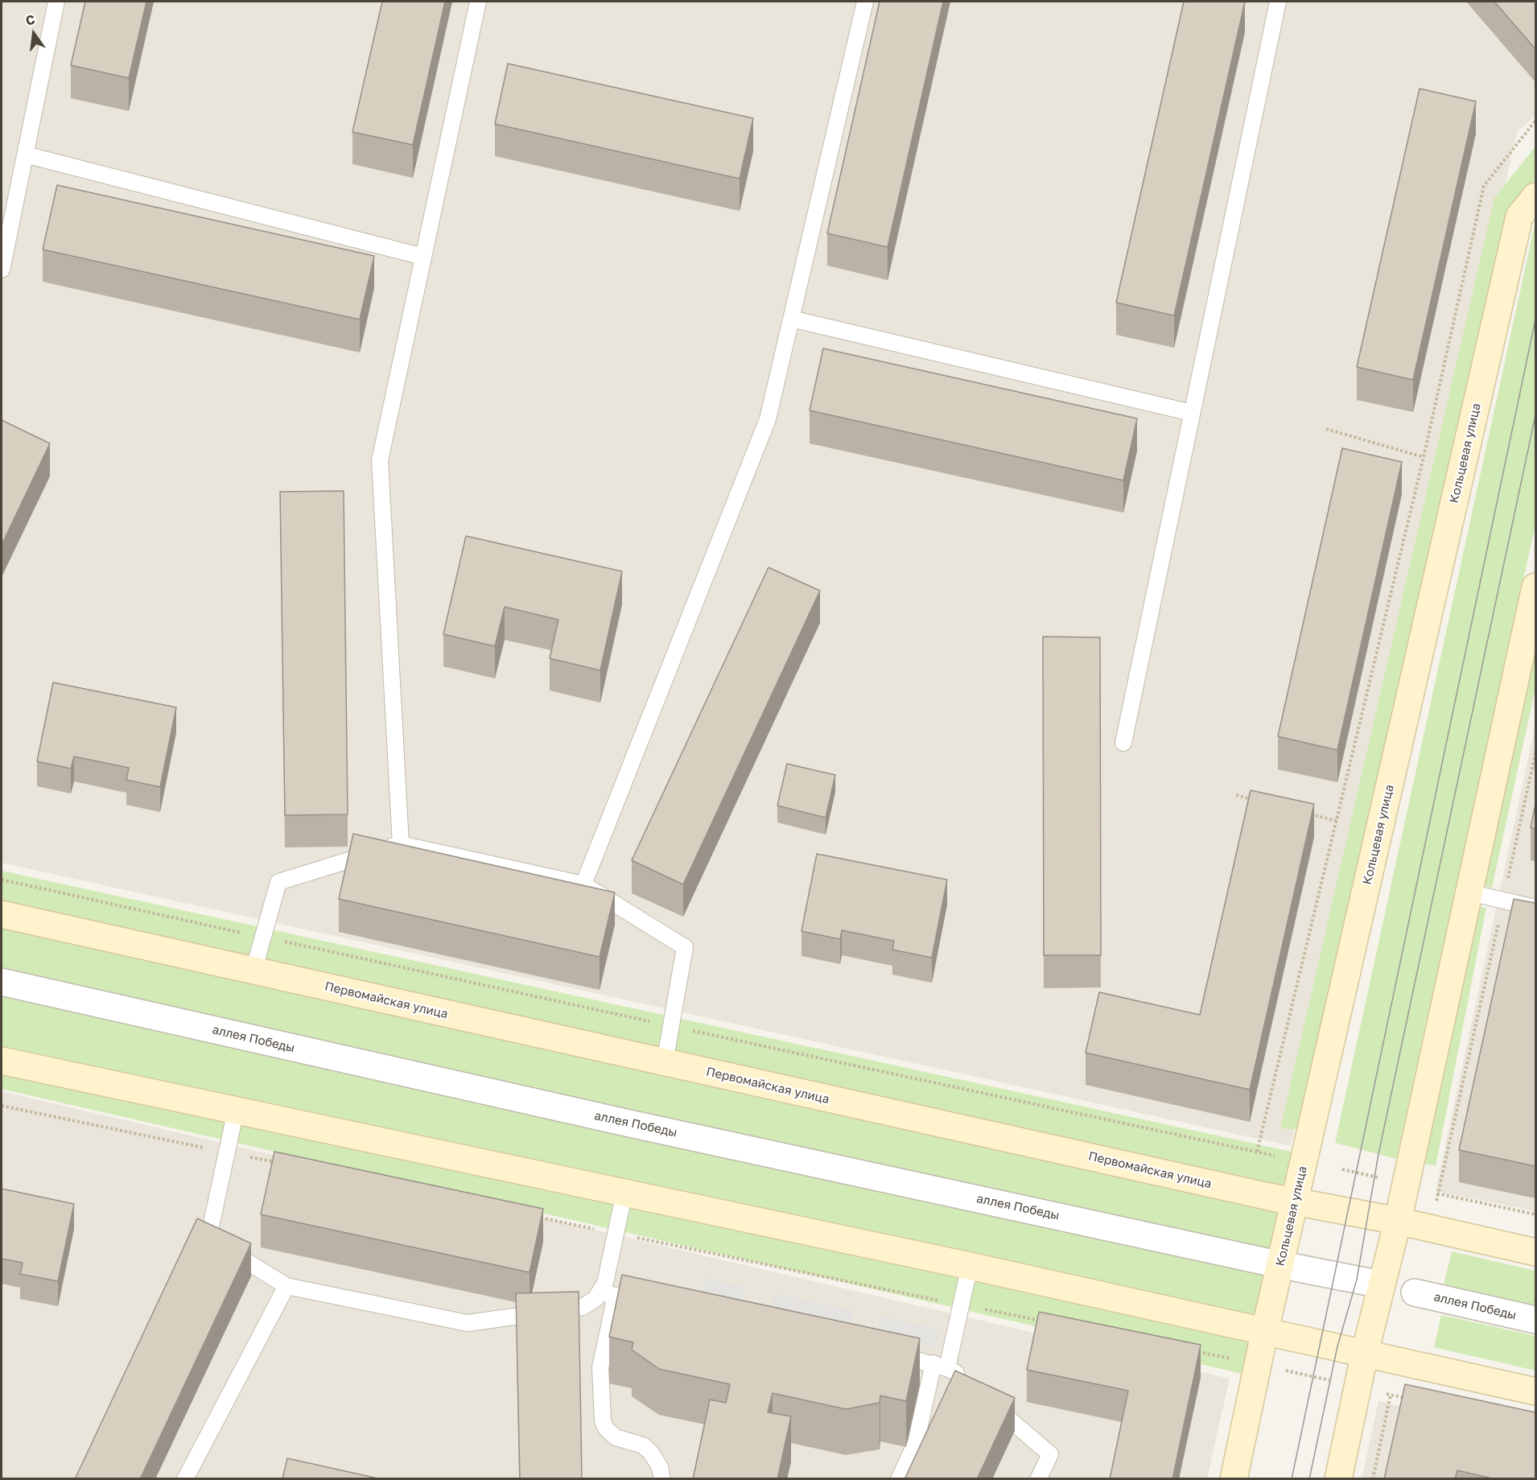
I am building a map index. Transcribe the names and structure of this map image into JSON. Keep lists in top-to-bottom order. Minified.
{"streets":{"street":["Кольцевая улица","Первомайская улица","аллея Победы"]},"crossings":[["Кольцевая улица","Первомайская улица"]],"north":"top"}
